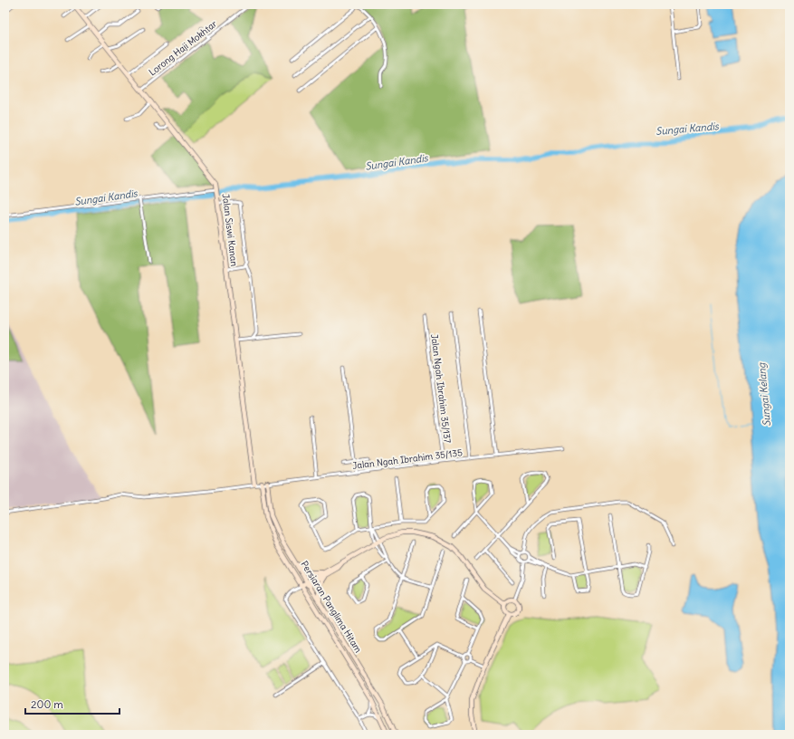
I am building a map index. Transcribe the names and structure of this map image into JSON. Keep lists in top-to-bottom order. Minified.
{"streets":{"street":["Lorong Haji Mokhtar","Jalan Siswi Kanan","Jalan Ngah Ibrahim 35/137","Jalan Ngah Ibrahim 35/135","Persiaran Panglima Hitam"]},"crossings":[["Lorong Haji Mokhtar","Jalan Siswi Kanan"],["Jalan Siswi Kanan","Jalan Ngah Ibrahim 35/135"],["Jalan Ngah Ibrahim 35/137","Jalan Ngah Ibrahim 35/135"],["Jalan Ngah Ibrahim 35/135","Persiaran Panglima Hitam"]],"water":["Sungai Kandis","Sungai Kelang"],"scale_bar":"200 m"}
